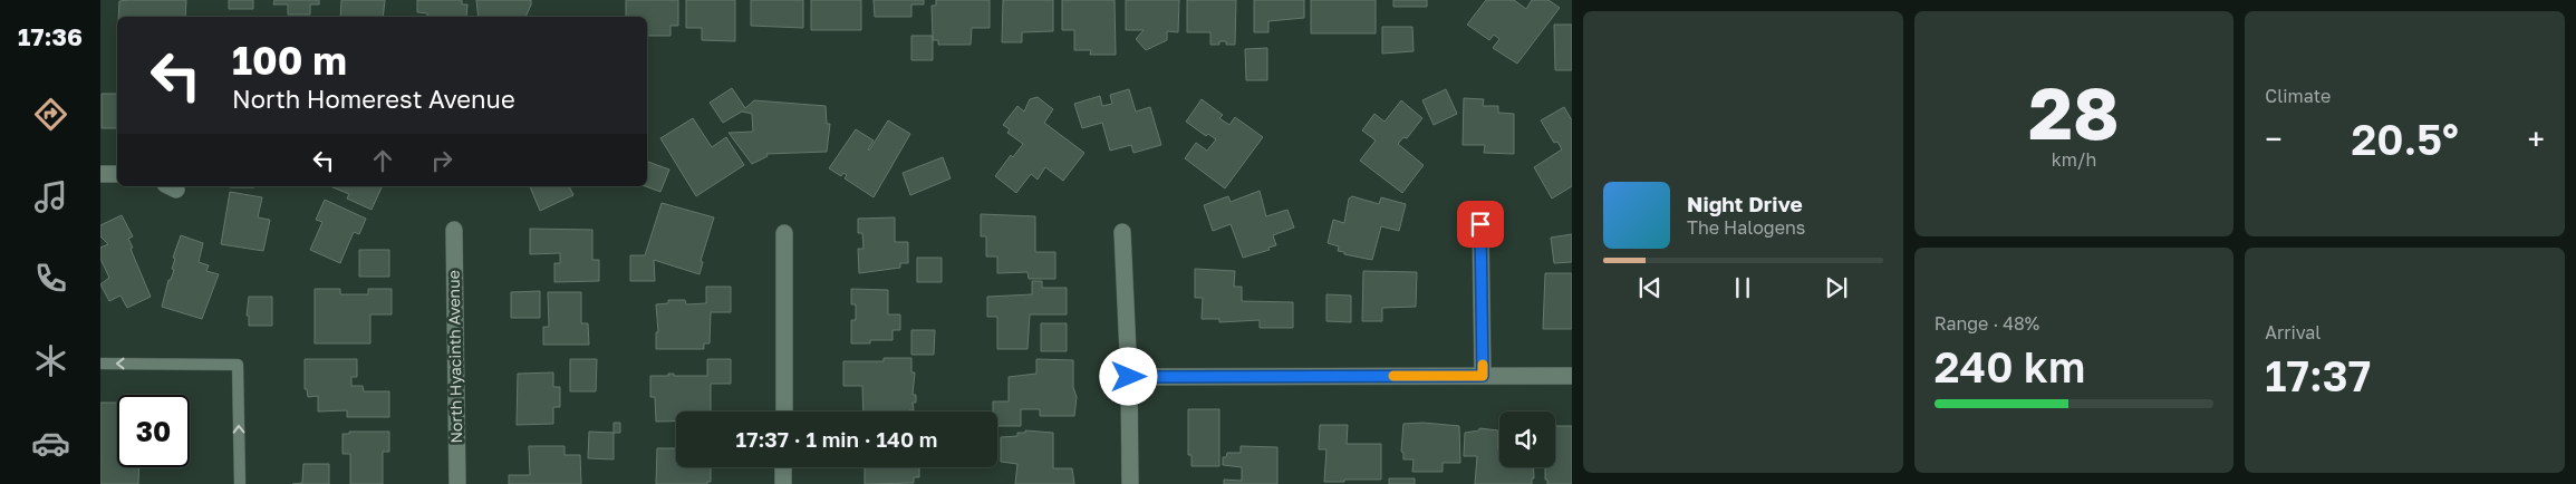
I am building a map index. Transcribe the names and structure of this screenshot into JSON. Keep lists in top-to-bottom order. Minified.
{"streets":{"street":["North Hyacinth Avenue"]},"page":{"tabs":"17:36","tile":[["28","km/h"],"Climate",["Range · 48%","240 km"],["Arrival","17:37"]],"turn":["100 m","North Homerest Avenue"],"heat":["−","20.5°","+"],"song":["Night Drive","The Halogens"],"limit":"30","trip":"17:37 · 1 min · 140 m"}}
